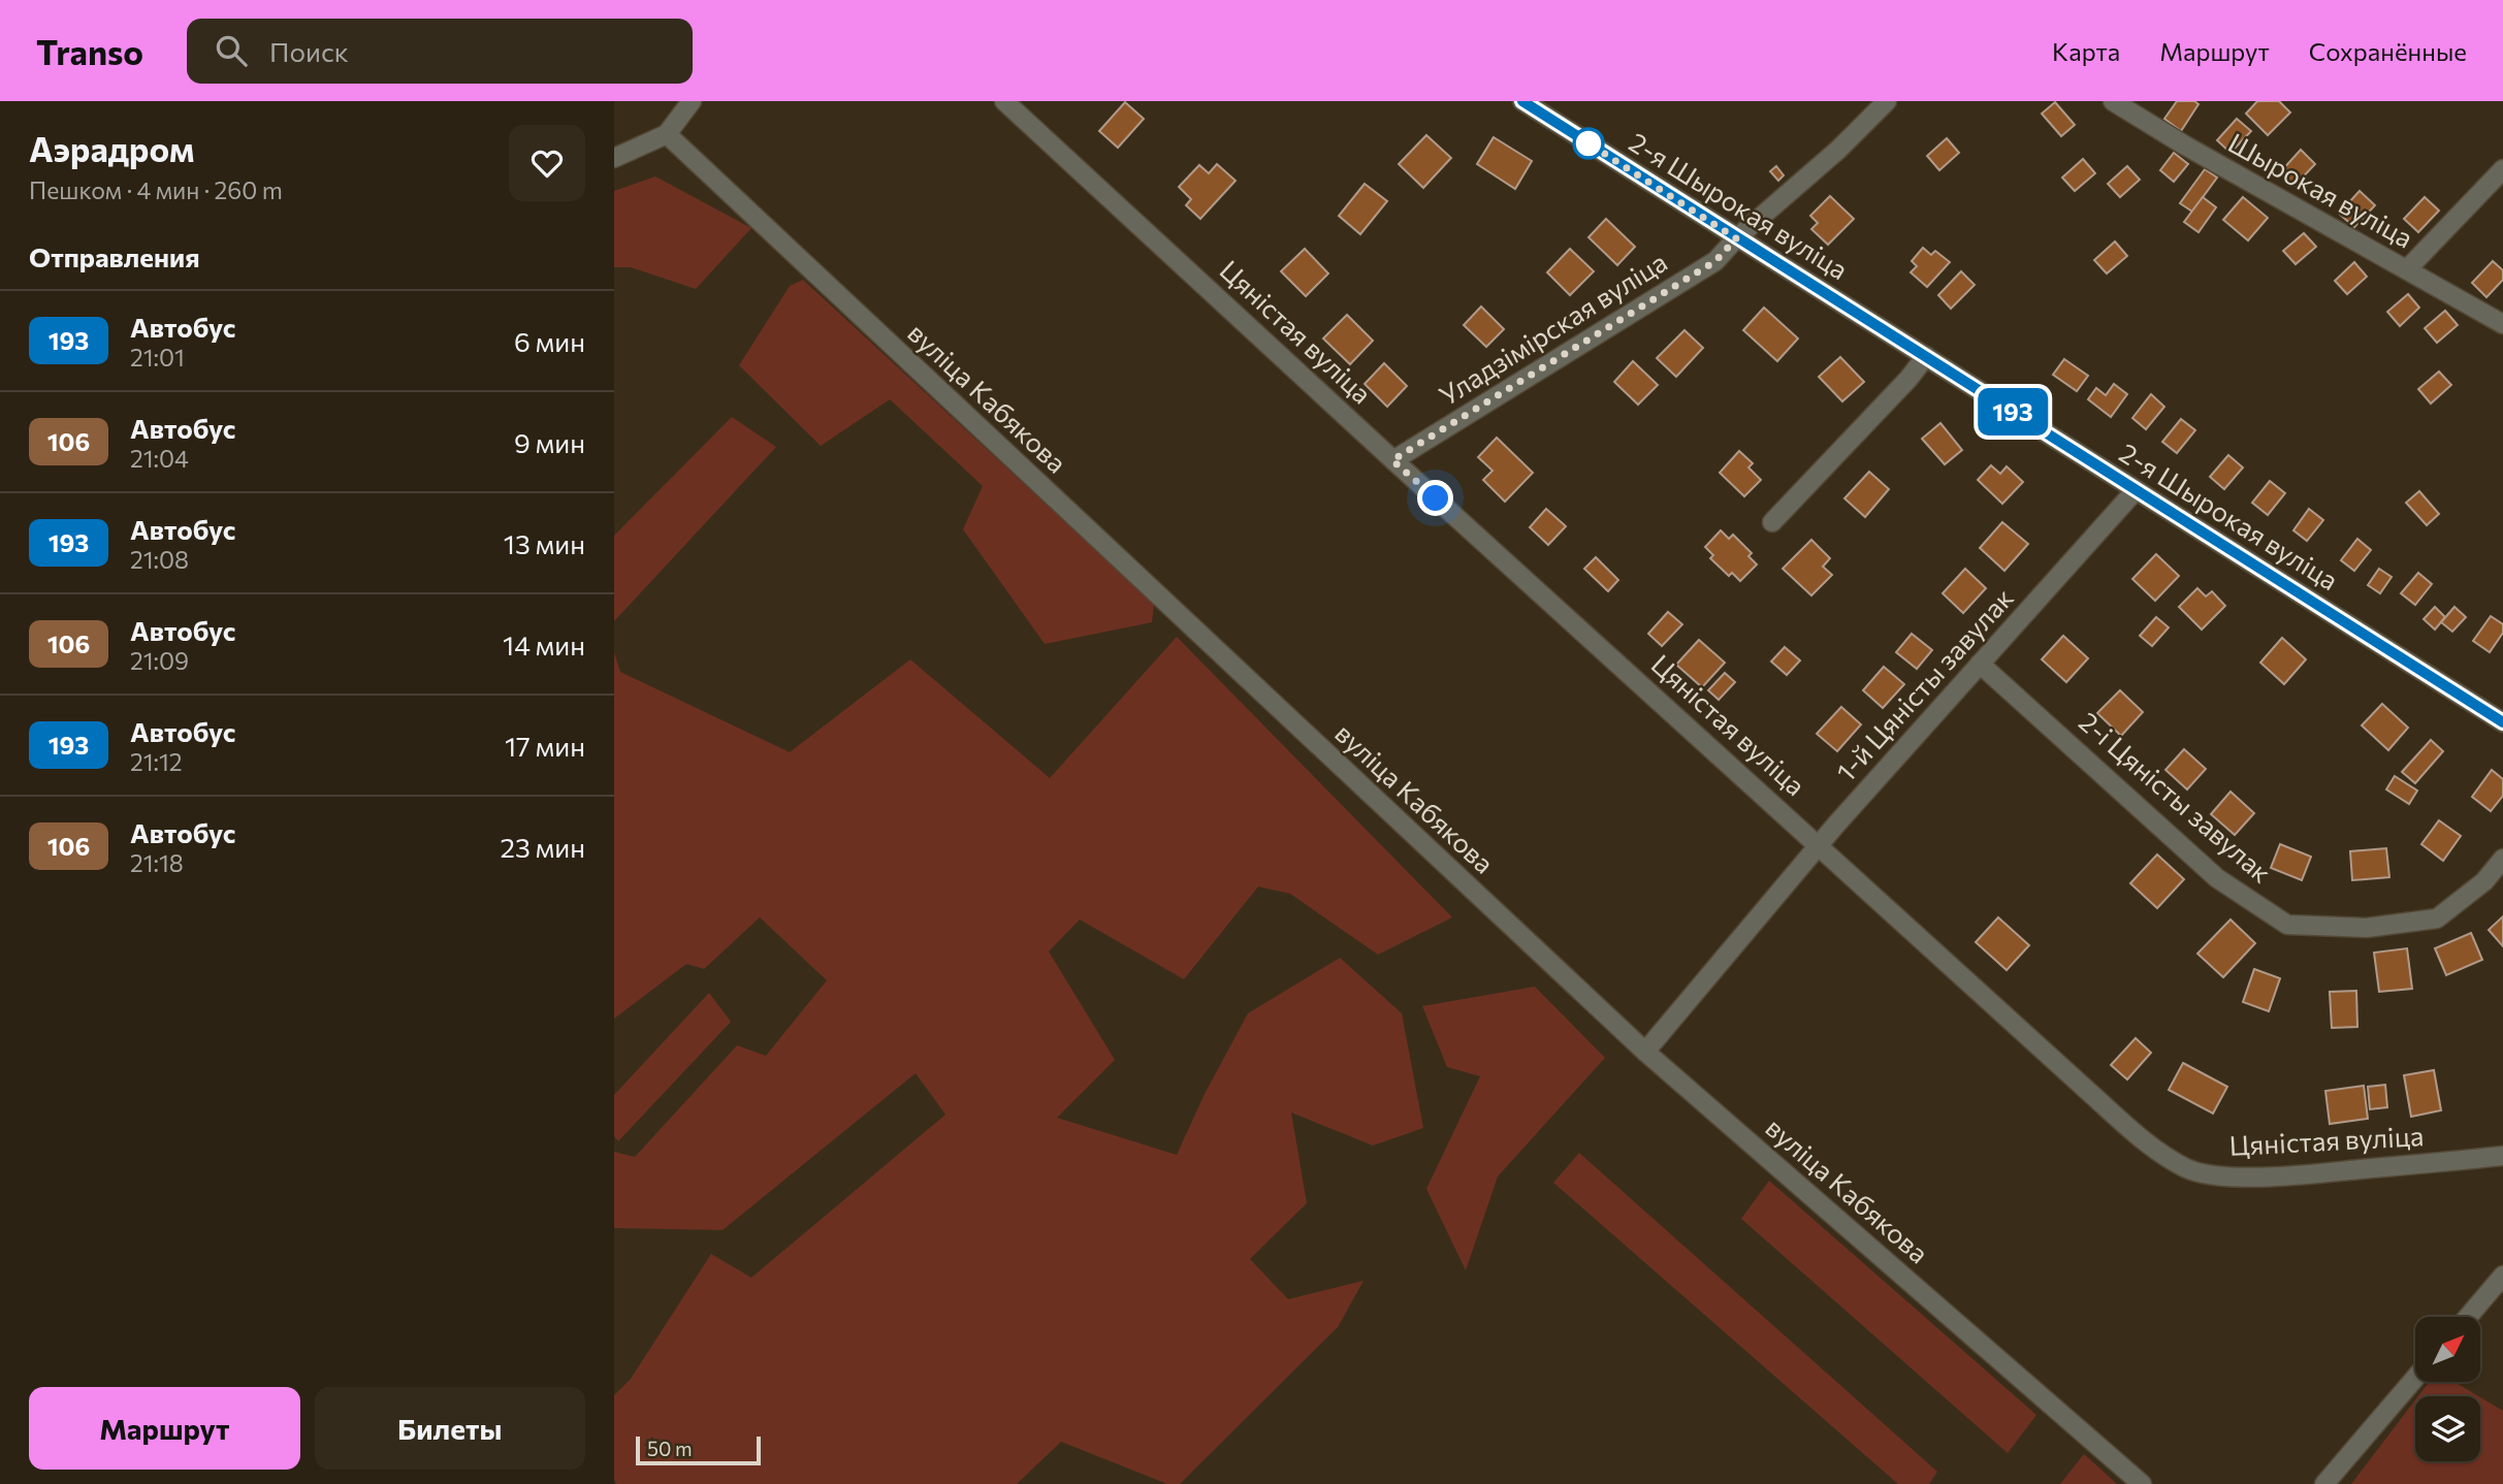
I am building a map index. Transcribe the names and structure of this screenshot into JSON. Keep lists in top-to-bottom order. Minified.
{"streets":{"street":["Шырокая вуліца","2-я Шырокая вуліца","Уладзімірская вуліца","Цяністая вуліца","вуліца Кабякова","1-й Цяністы завулак","2-і Цяністы завулак"]},"crossings":[["2-я Шырокая вуліца","Уладзімірская вуліца"],["2-я Шырокая вуліца","1-й Цяністы завулак"],["Уладзімірская вуліца","Цяністая вуліца"],["Цяністая вуліца","1-й Цяністы завулак"],["вуліца Кабякова","1-й Цяністы завулак"],["1-й Цяністы завулак","2-і Цяністы завулак"]],"lines":["bus line 193"],"scale_bar":"50 m","north":"top right","page":{"header":"Transo","search":"Поиск","nav":["Карта","Маршрут","Сохранённые"],"heading":[["Аэрадром","Пешком · 4 мин · 260 m"],"Отправления"],"on_map":"193","list":[{"mark":"193","name":"Автобус","note":"21:01","value":"6 мин"},{"mark":"106","name":"Автобус","note":"21:04","value":"9 мин"},{"mark":"193","name":"Автобус","note":"21:08","value":"13 мин"},{"mark":"106","name":"Автобус","note":"21:09","value":"14 мин"},{"mark":"193","name":"Автобус","note":"21:12","value":"17 мин"},{"mark":"106","name":"Автобус","note":"21:18","value":"23 мин"}],"buttons":["Маршрут","Билеты"],"scale":"50 m"}}
